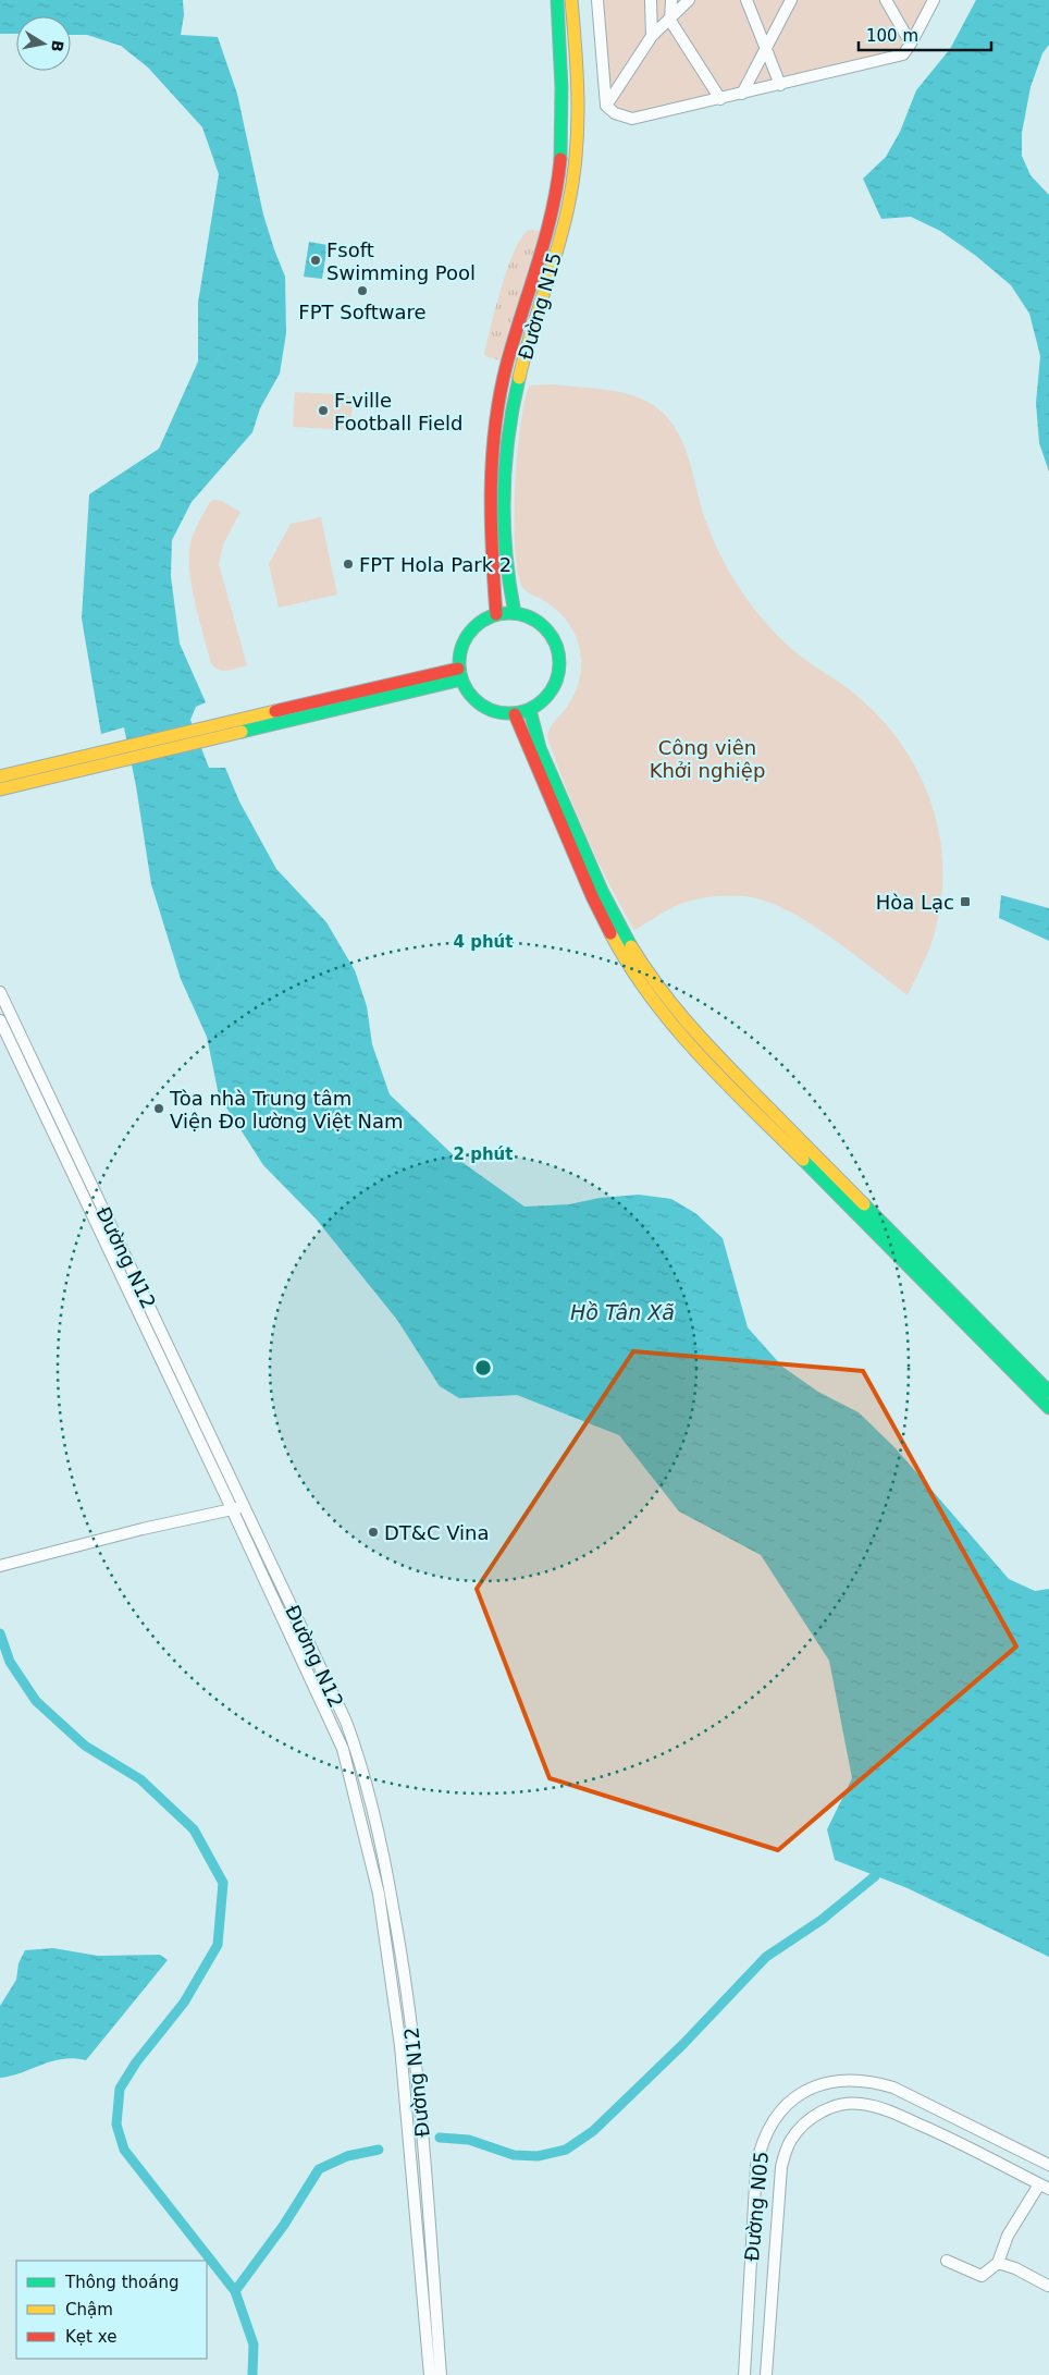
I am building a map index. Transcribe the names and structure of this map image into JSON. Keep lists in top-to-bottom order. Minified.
{"streets":{"street":["Đường N15","Đường N12","Đường N05"]},"water":["Hồ Tân Xã"],"parks":["Công viên Khởi nghiệp"],"places":{"other":["Fsoft Swimming Pool","FPT Software","F-ville Football Field","FPT Hola Park 2","Tòa nhà Trung tâm Viện Đo lường Việt Nam","DT&C Vina"],"transit":["Hòa Lạc"]},"legend":["Thông thoáng","Chậm","Kẹt xe"],"scale_bar":"100 m","north":"right","rings":["4 phút","2 phút"]}
